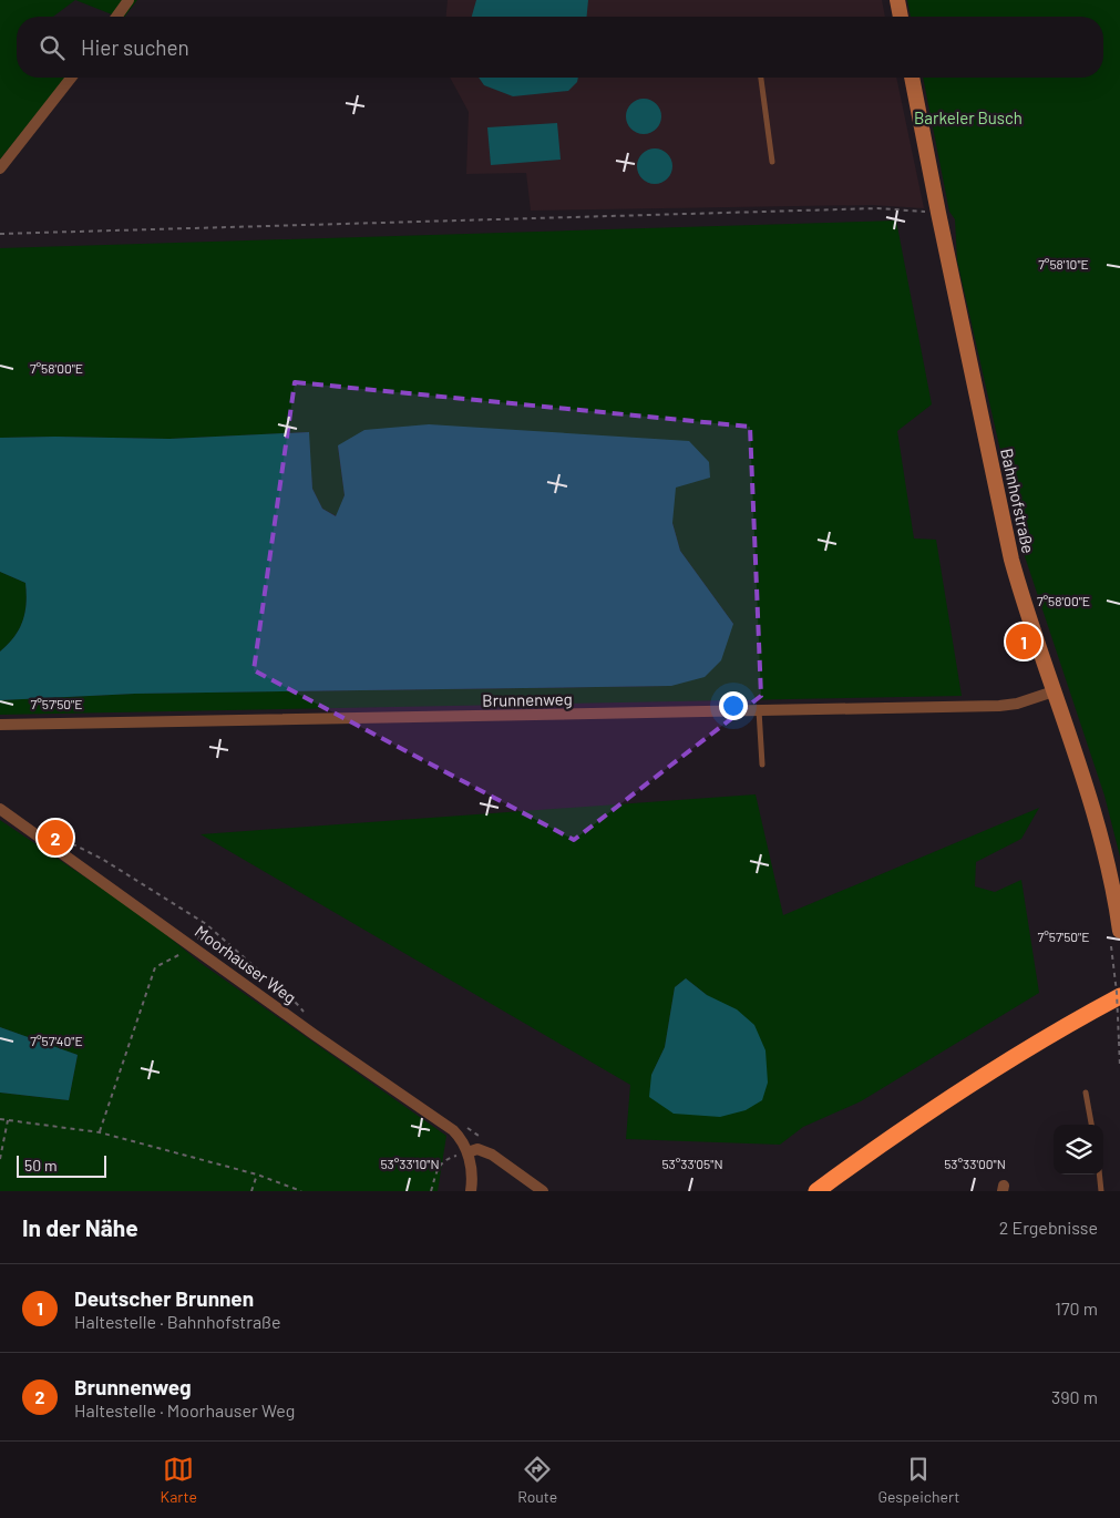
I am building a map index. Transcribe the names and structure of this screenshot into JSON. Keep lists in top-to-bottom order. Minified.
{"streets":{"street":["Bahnhofstraße","Brunnenweg","Moorhauser Weg"]},"crossings":[["Bahnhofstraße","Brunnenweg"]],"parks":["Barkeler Busch"],"scale_bar":"50 m","page":{"search":"Hier suchen","pins":["1","2"],"scale":"50 m","heading":["In der Nähe","2 Ergebnisse"],"list":[{"mark":"1","name":"Deutscher Brunnen","note":"Haltestelle · Bahnhofstraße","value":"170 m"},{"mark":"2","name":"Brunnenweg","note":"Haltestelle · Moorhauser Weg","value":"390 m"}],"nav":["Karte","Route","Gespeichert"]},"coordinates":["7°58'10\"E","7°58'00\"E","7°57'50\"E","7°57'40\"E","53°33'10\"N","53°33'05\"N","53°33'00\"N"]}
